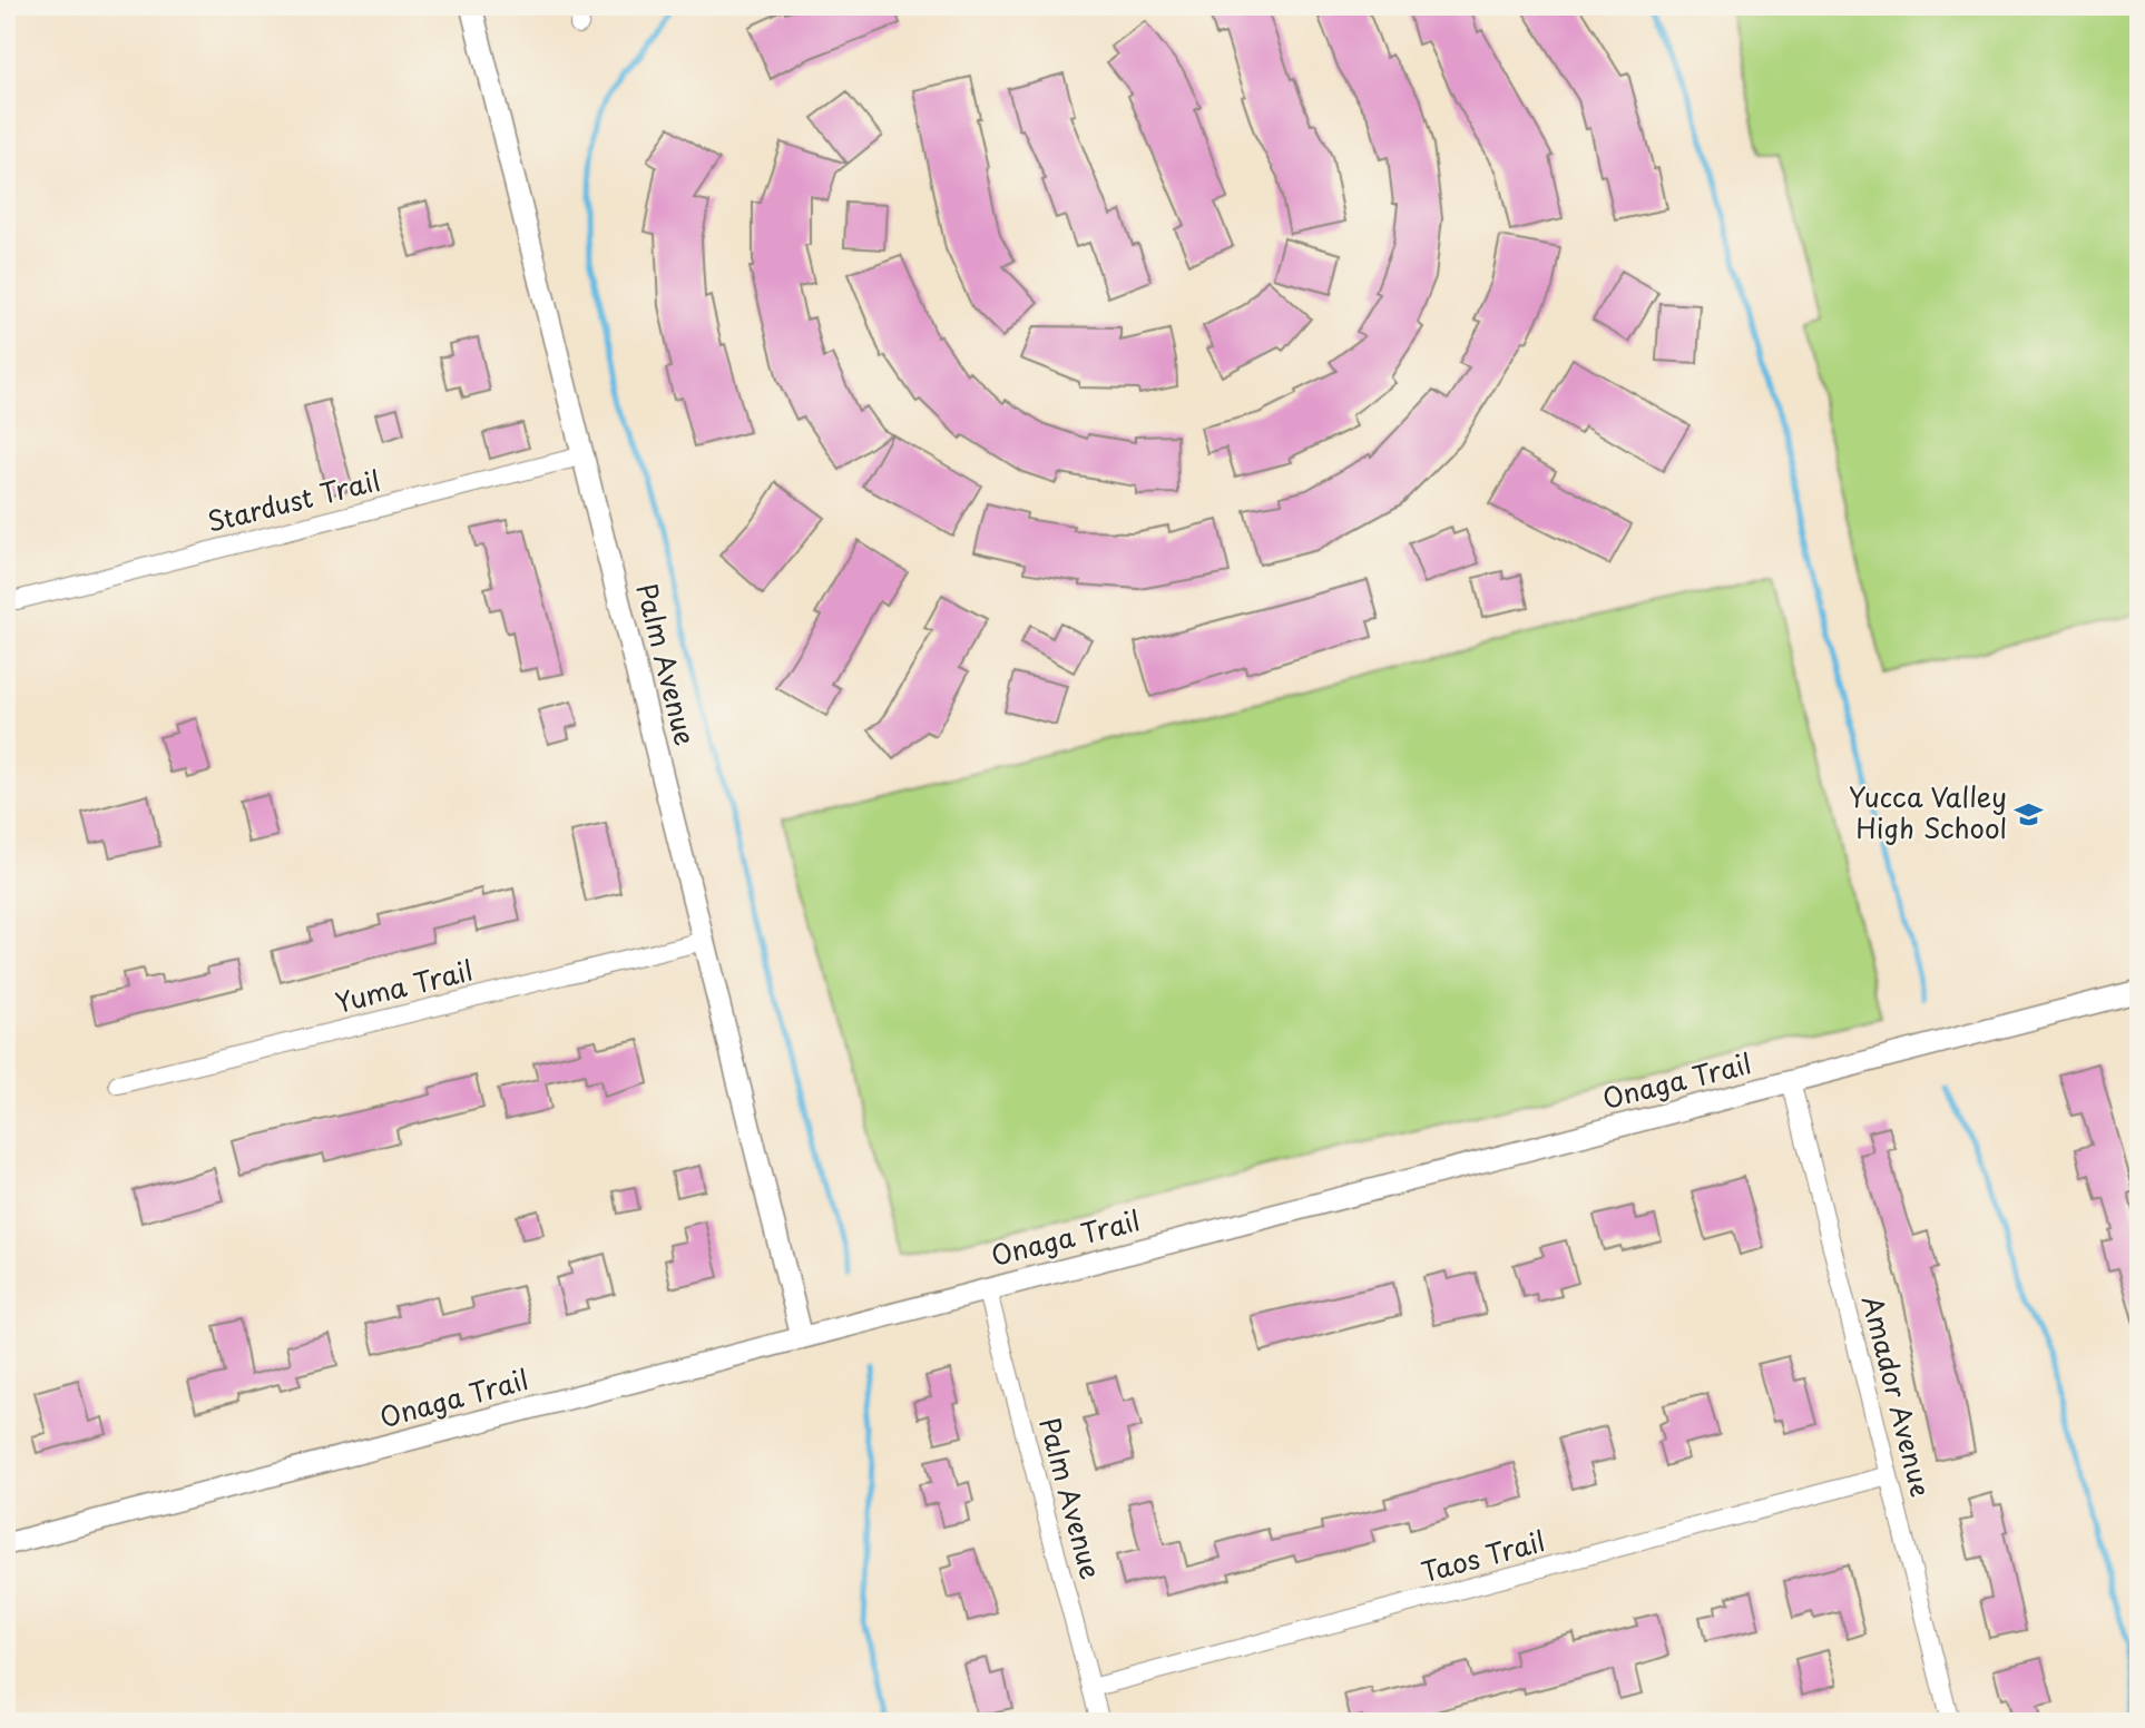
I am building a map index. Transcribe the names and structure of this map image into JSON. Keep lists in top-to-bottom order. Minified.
{"streets":{"street":["Stardust Trail","Palm Avenue","Yuma Trail","Onaga Trail","Amador Avenue","Taos Trail"]},"crossings":[["Stardust Trail","Palm Avenue"],["Palm Avenue","Yuma Trail"],["Palm Avenue","Onaga Trail"],["Palm Avenue","Taos Trail"],["Onaga Trail","Amador Avenue"],["Amador Avenue","Taos Trail"]],"places":{"school or university":["Yucca Valley High School"]}}
